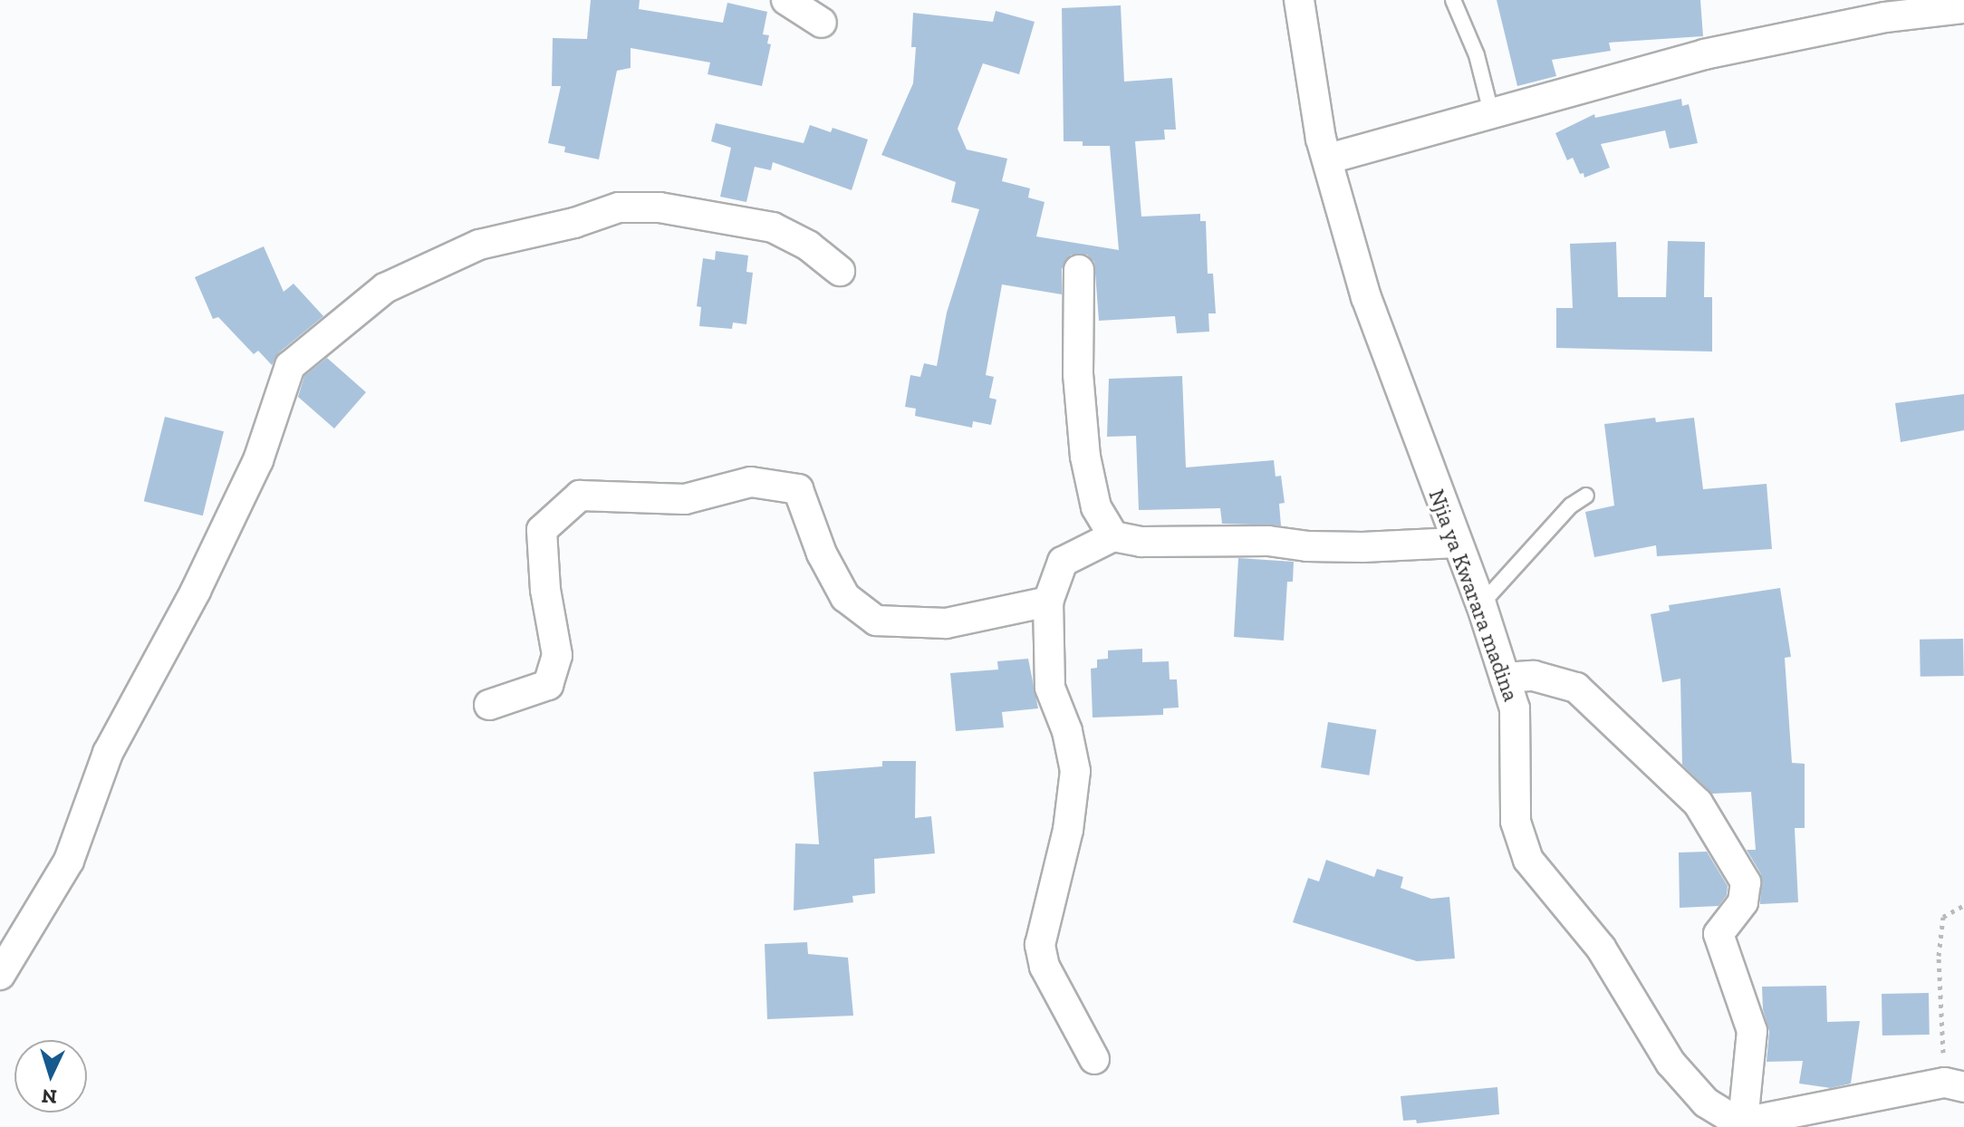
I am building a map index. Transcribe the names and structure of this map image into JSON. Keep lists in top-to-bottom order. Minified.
{"streets":{"street":["Njia ya Kwarara madina"]},"north":"bottom"}
